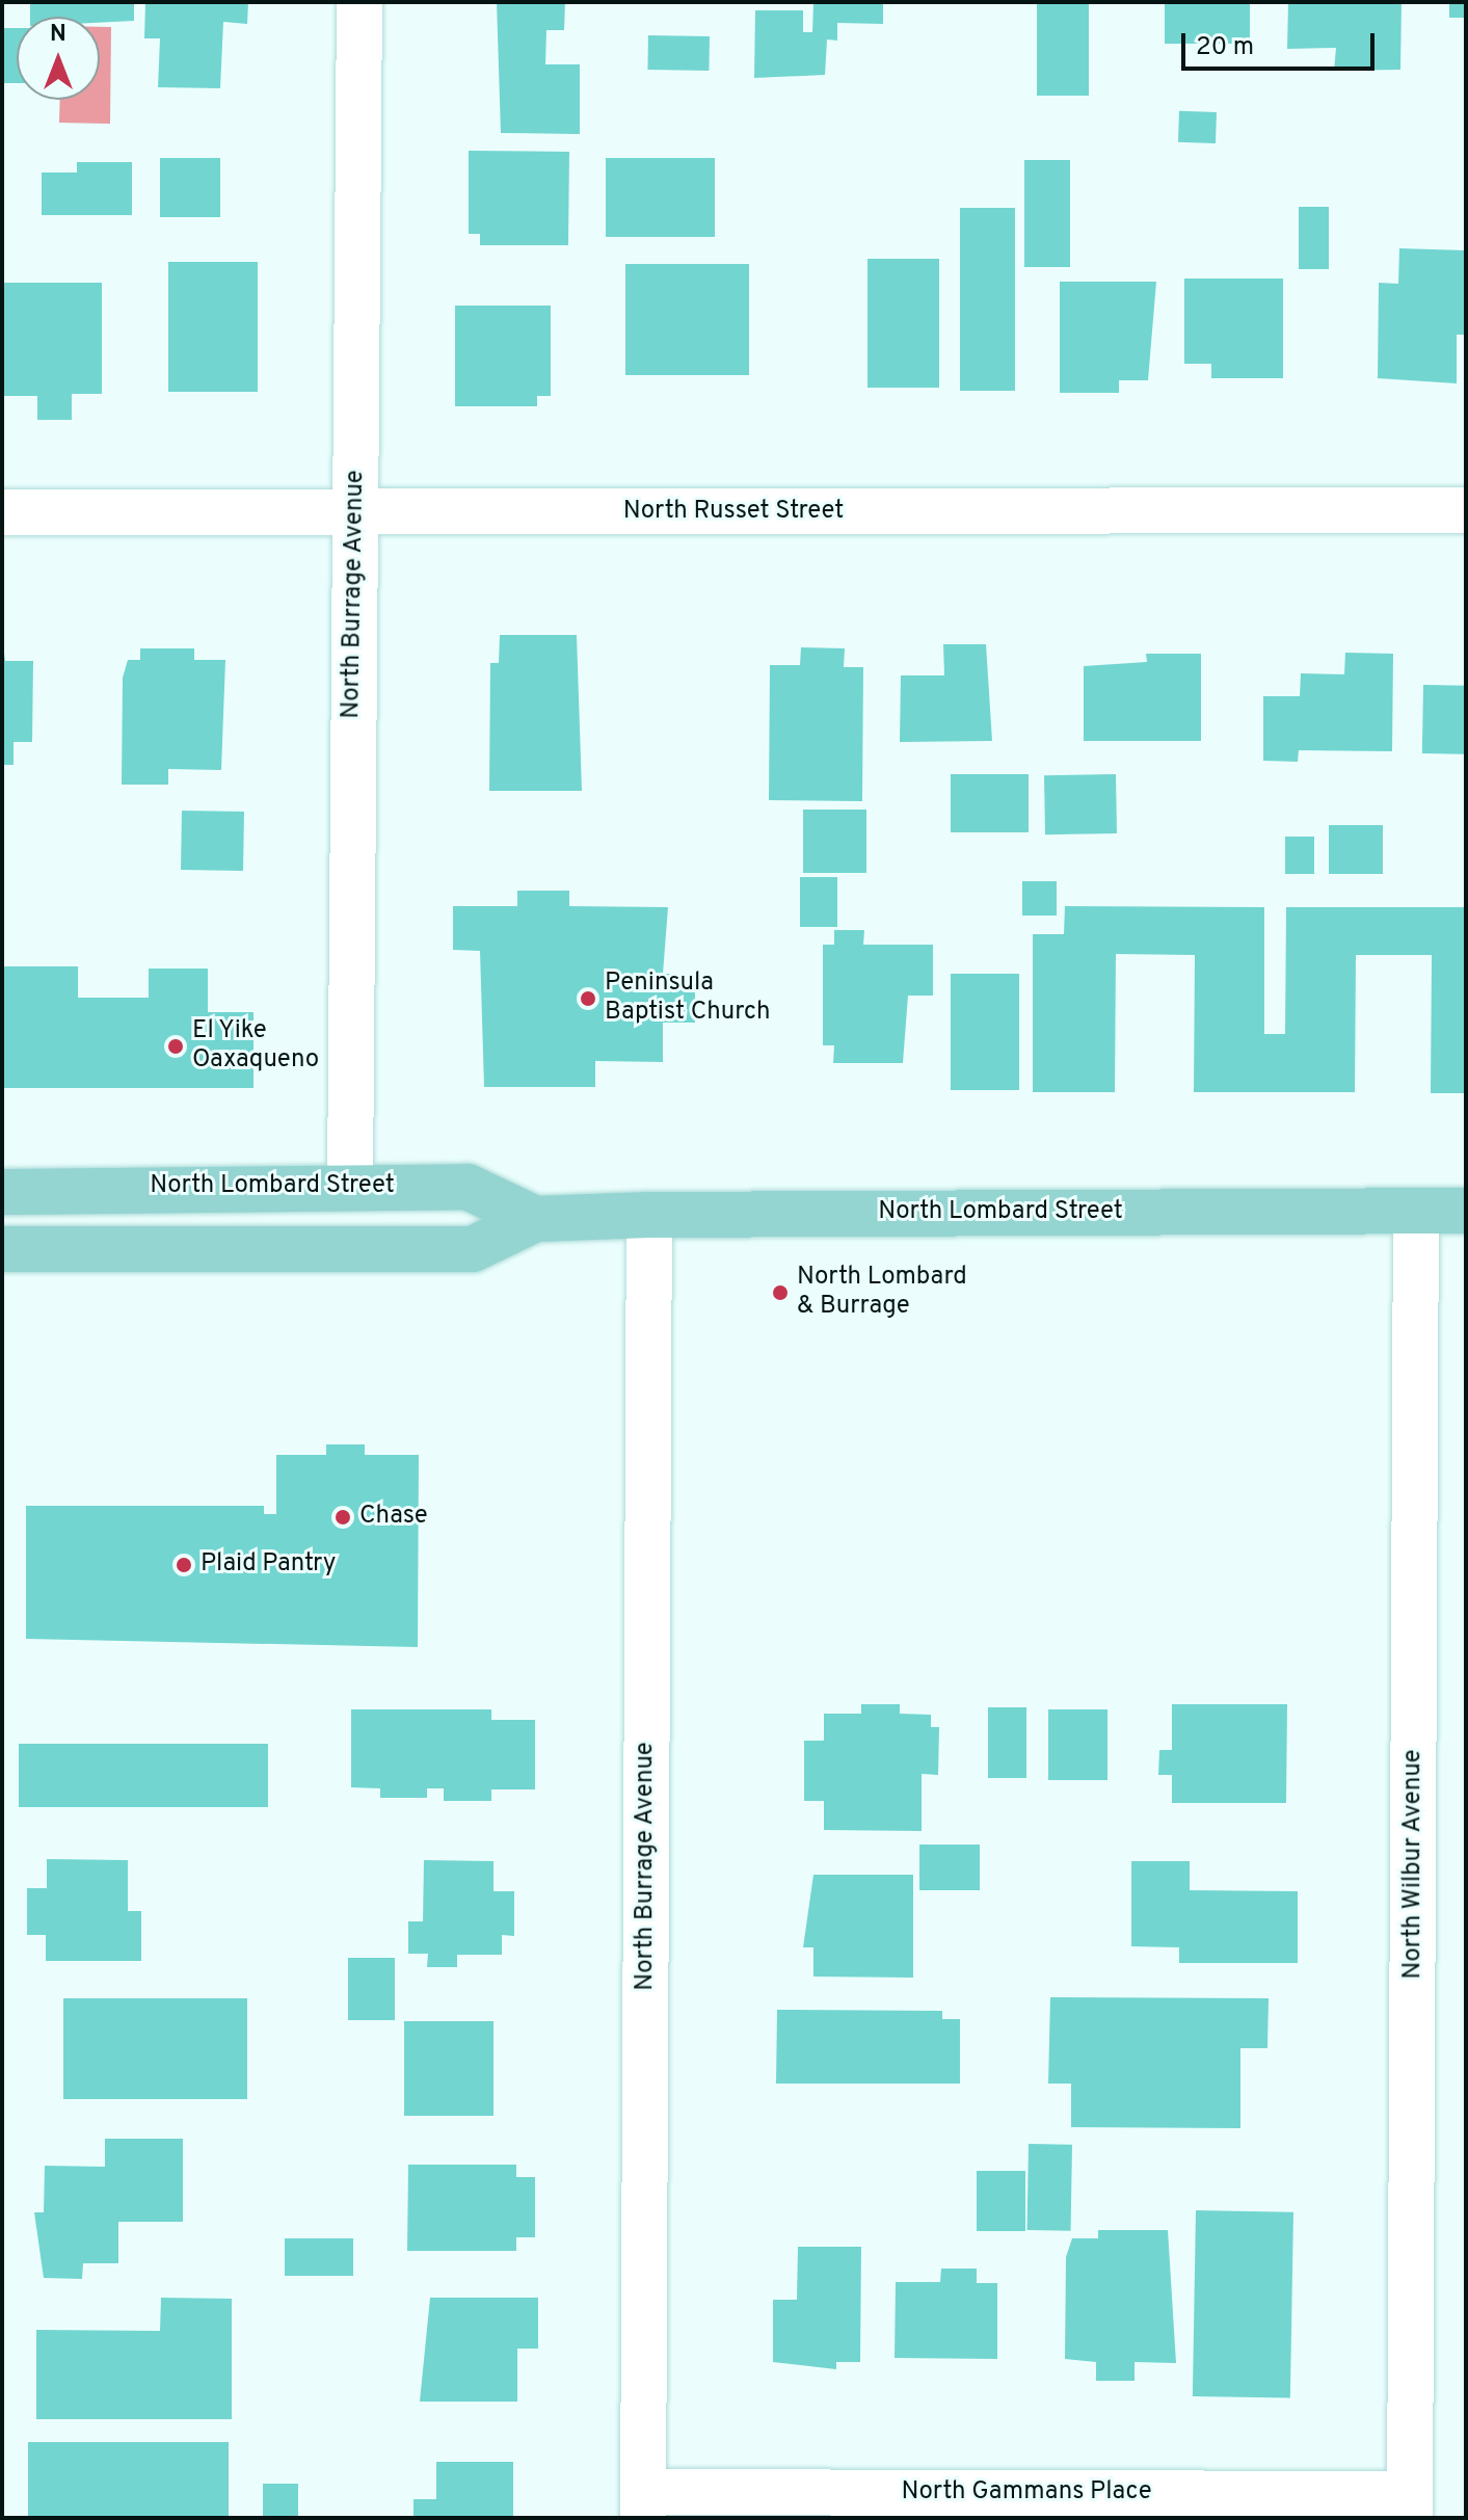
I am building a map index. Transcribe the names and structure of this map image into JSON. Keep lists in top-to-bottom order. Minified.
{"streets":{"main road":["North Lombard Street"],"street":["North Russet Street","North Burrage Avenue","North Wilbur Avenue","North Gammans Place"]},"crossings":[["North Russet Street","North Burrage Avenue"],["North Burrage Avenue","North Lombard Street"],["North Burrage Avenue","North Gammans Place"],["North Lombard Street","North Wilbur Avenue"],["North Wilbur Avenue","North Gammans Place"]],"places":["Peninsula Baptist Church","El Yike Oaxaqueno","North Lombard & Burrage","Chase","Plaid Pantry"],"scale_bar":"20 m","north":"top"}
